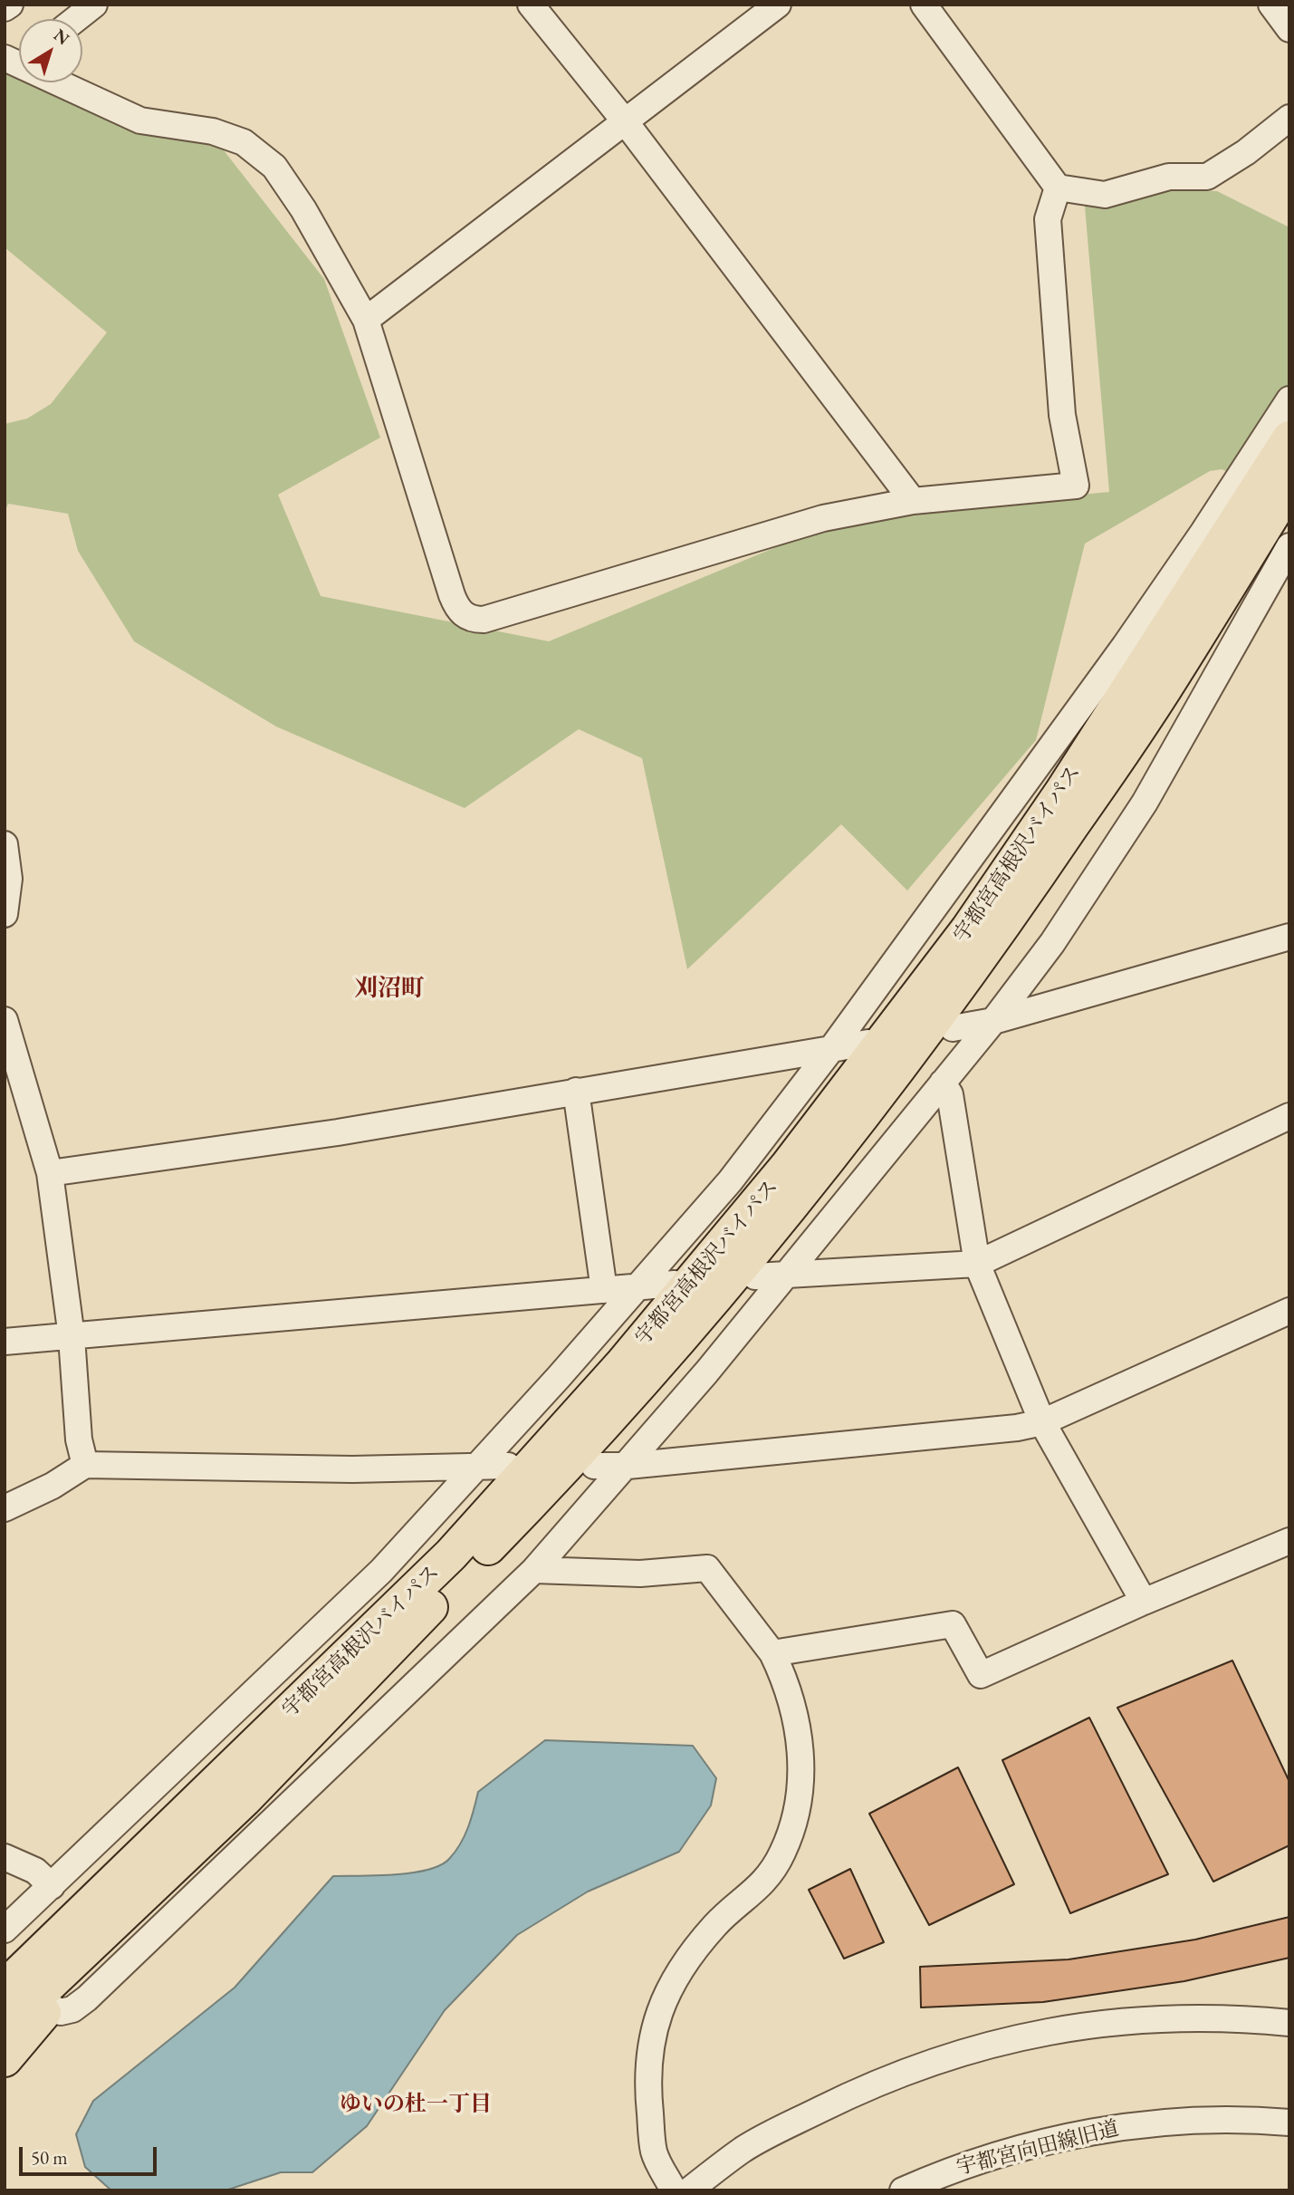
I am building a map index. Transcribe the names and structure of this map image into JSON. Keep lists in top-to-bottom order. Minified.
{"streets":{"highway":["宇都宮高根沢バイパス"],"street":["宇都宮向田線旧道"]},"districts":["刈沼町","ゆいの杜一丁目"],"scale_bar":"50 m","north":"top right"}
